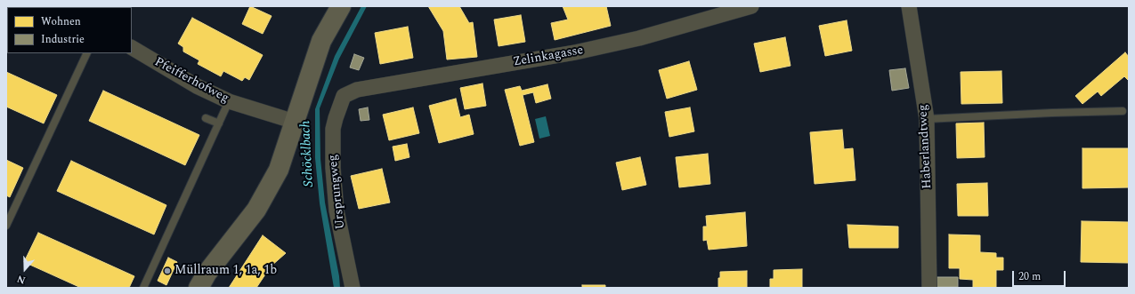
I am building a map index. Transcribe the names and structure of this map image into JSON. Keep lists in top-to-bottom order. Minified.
{"streets":{"street":["Zelinkagasse","Pfeifferhofweg","Haberlandtweg","Ursprungweg"]},"crossings":[["Zelinkagasse","Ursprungweg"]],"water":["Schöcklbach"],"places":["Müllraum 1, 1a, 1b"],"legend":["Wohnen","Industrie"],"scale_bar":"20 m","north":"bottom"}
